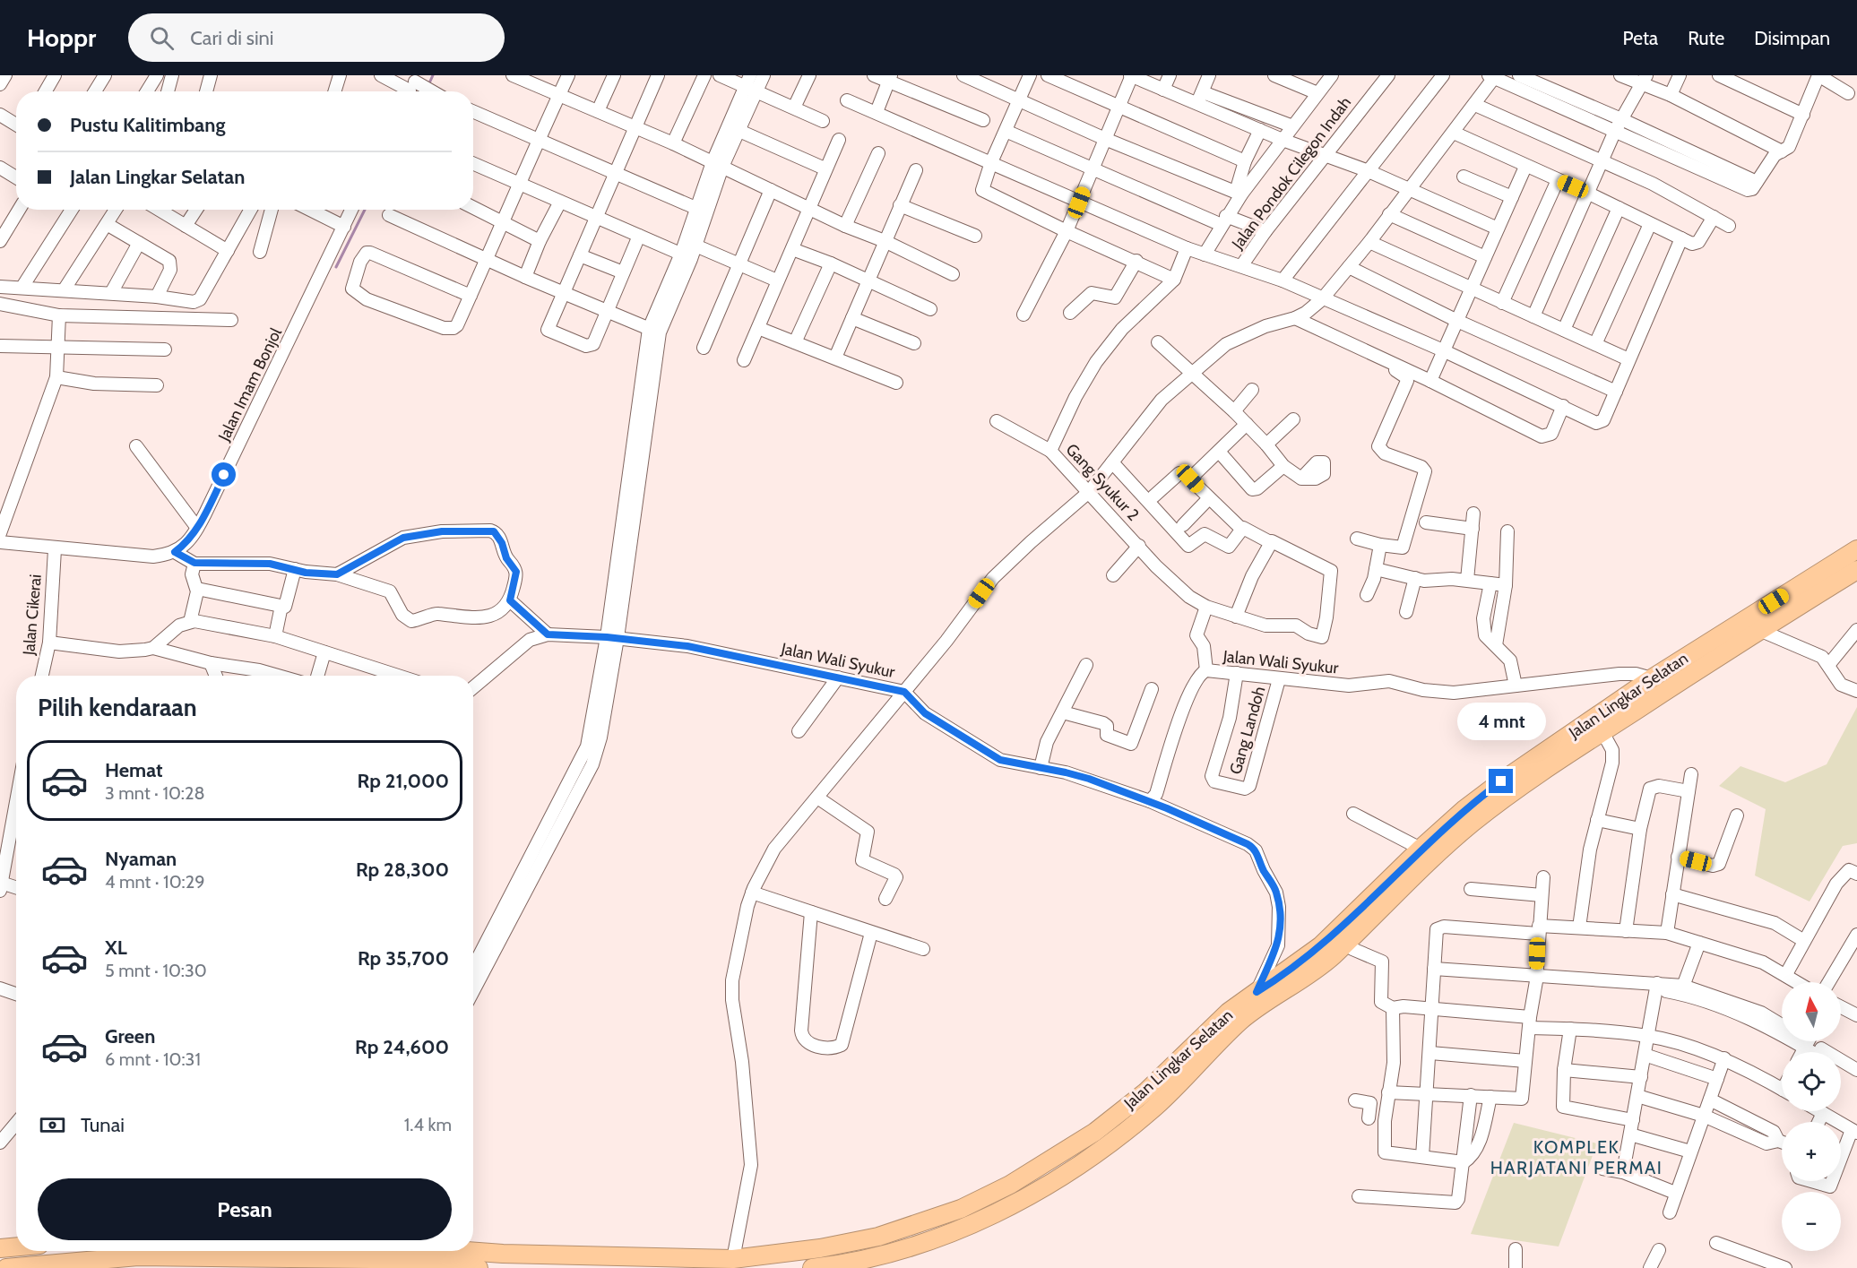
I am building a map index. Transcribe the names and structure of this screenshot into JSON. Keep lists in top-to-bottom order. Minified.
{"streets":{"highway":["Jalan Lingkar Selatan"],"street":["Jalan Pondok Cilegon Indah","Jalan Imam Bonjol","Gang Syukur 2","Jalan Cikerai","Jalan Wali Syukur","Gang Landoh"]},"crossings":[["Jalan Wali Syukur","Jalan Lingkar Selatan"],["Jalan Wali Syukur","Gang Landoh"]],"districts":["KOMPLEK HARJATANI PERMAI"],"north":"top","page":{"header":"Hoppr","search":"Cari di sini","nav":["Peta","Rute","Disimpan"],"banner":["Pustu Kalitimbang","Jalan Lingkar Selatan"],"heading":"Pilih kendaraan","bubble":"4 mnt","list":[{"name":"Hemat","note":"3 mnt · 10:28","value":"Rp 21,000"},{"name":"Nyaman","note":"4 mnt · 10:29","value":"Rp 28,300"},{"name":"XL","note":"5 mnt · 10:30","value":"Rp 35,700"},{"name":"Green","note":"6 mnt · 10:31","value":"Rp 24,600"}],"map_buttons":["+","−"],"pay":["Tunai","1.4 km"],"buttons":"Pesan"}}
